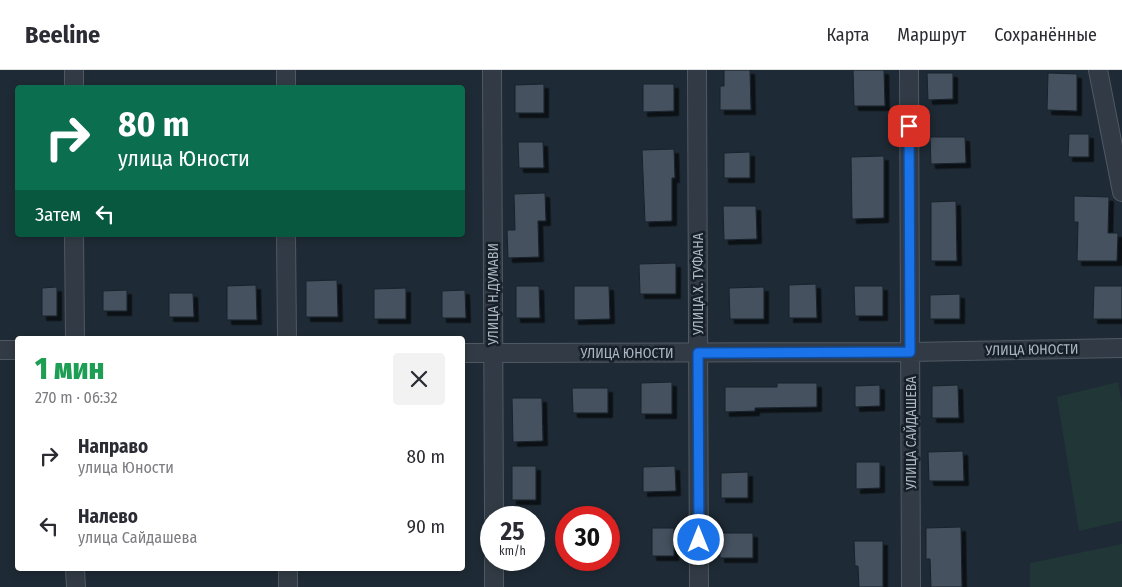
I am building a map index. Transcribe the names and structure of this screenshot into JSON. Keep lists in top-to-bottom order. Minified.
{"streets":{"street":["УЛИЦА Х. ТУФАНА","УЛИЦА Н.ДУМАВИ","УЛИЦА ЮНОСТИ","УЛИЦА САЙДАШЕВА"]},"crossings":[["УЛИЦА Х. ТУФАНА","УЛИЦА ЮНОСТИ"],["УЛИЦА Н.ДУМАВИ","УЛИЦА ЮНОСТИ"],["УЛИЦА ЮНОСТИ","УЛИЦА САЙДАШЕВА"]],"page":{"header":"Beeline","nav":["Карта","Маршрут","Сохранённые"],"turn":["80 m","улица Юности"],"then":"Затем","heading":["1 мин","270 m · 06:32"],"list":[{"name":"Направо","note":"улица Юности","value":"80 m"},{"name":"Налево","note":"улица Сайдашева","value":"90 m"}],"speed":"25 km/h","limit":"30"}}
